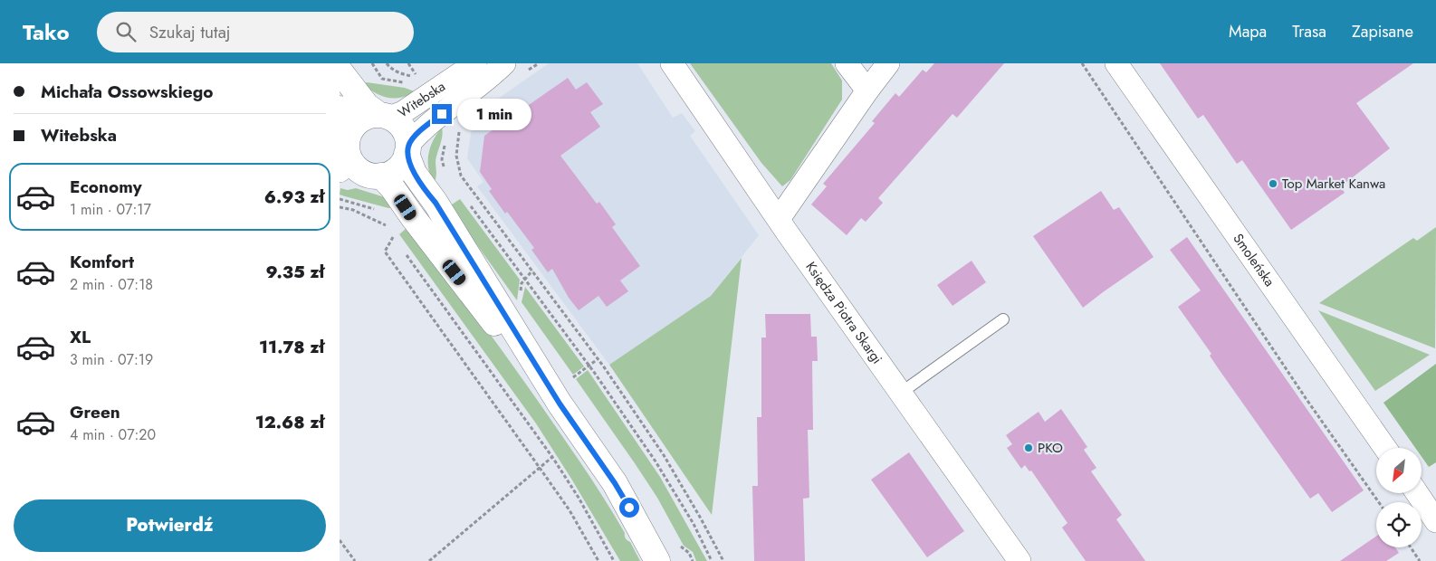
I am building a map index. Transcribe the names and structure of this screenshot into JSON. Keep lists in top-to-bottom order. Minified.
{"streets":{"street":["Witebska","Smoleńska","Księdza Piotra Skargi"]},"places":["Top Market Kanwa","PKO"],"north":"bottom left","page":{"header":"Tako","search":"Szukaj tutaj","nav":["Mapa","Trasa","Zapisane"],"banner":["Michała Ossowskiego","Witebska"],"bubble":"1 min","list":[{"name":"Economy","note":"1 min · 07:17","value":"6.93 zł"},{"name":"Komfort","note":"2 min · 07:18","value":"9.35 zł"},{"name":"XL","note":"3 min · 07:19","value":"11.78 zł"},{"name":"Green","note":"4 min · 07:20","value":"12.68 zł"}],"buttons":"Potwierdź"}}
